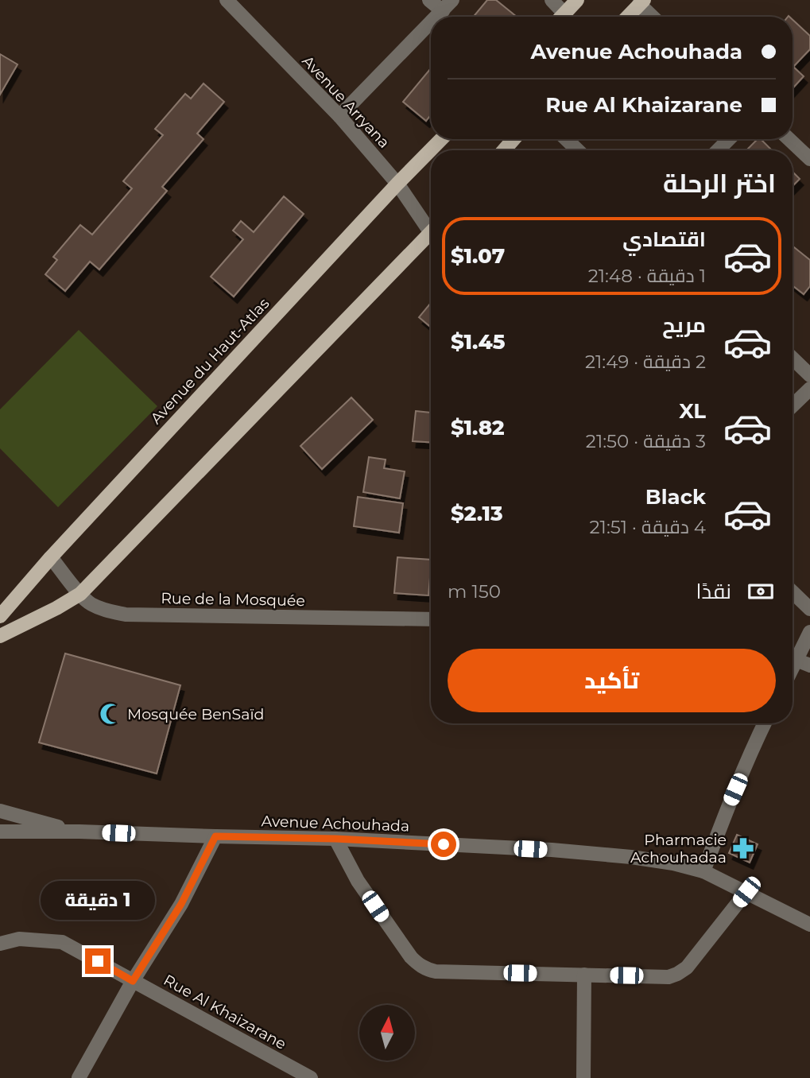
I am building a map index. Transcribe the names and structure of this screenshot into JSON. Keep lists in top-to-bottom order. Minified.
{"streets":{"main road":["Avenue du Haut-Atlas"],"street":["Avenue Arryana","Rue de la Mosquée","Avenue Achouhada","Rue Al Khaizarane"]},"crossings":[["Avenue Arryana","Avenue du Haut-Atlas"],["Avenue du Haut-Atlas","Rue de la Mosquée"]],"places":{"mosque":["Mosquée BenSaïd"],"pharmacy":["Pharmacie Achouhadaa"]},"north":"top","page":{"banner":["Avenue Achouhada","Rue Al Khaizarane"],"heading":"اختر الرحلة","list":[{"name":"اقتصادي","note":"1 دقيقة · 21:48","value":"$1.07"},{"name":"مريح","note":"2 دقيقة · 21:49","value":"$1.45"},{"name":"XL","note":"3 دقيقة · 21:50","value":"$1.82"},{"name":"Black","note":"4 دقيقة · 21:51","value":"$2.13"}],"pay":["نقدًا","150 m"],"buttons":"تأكيد","bubble":"1 دقيقة"}}
